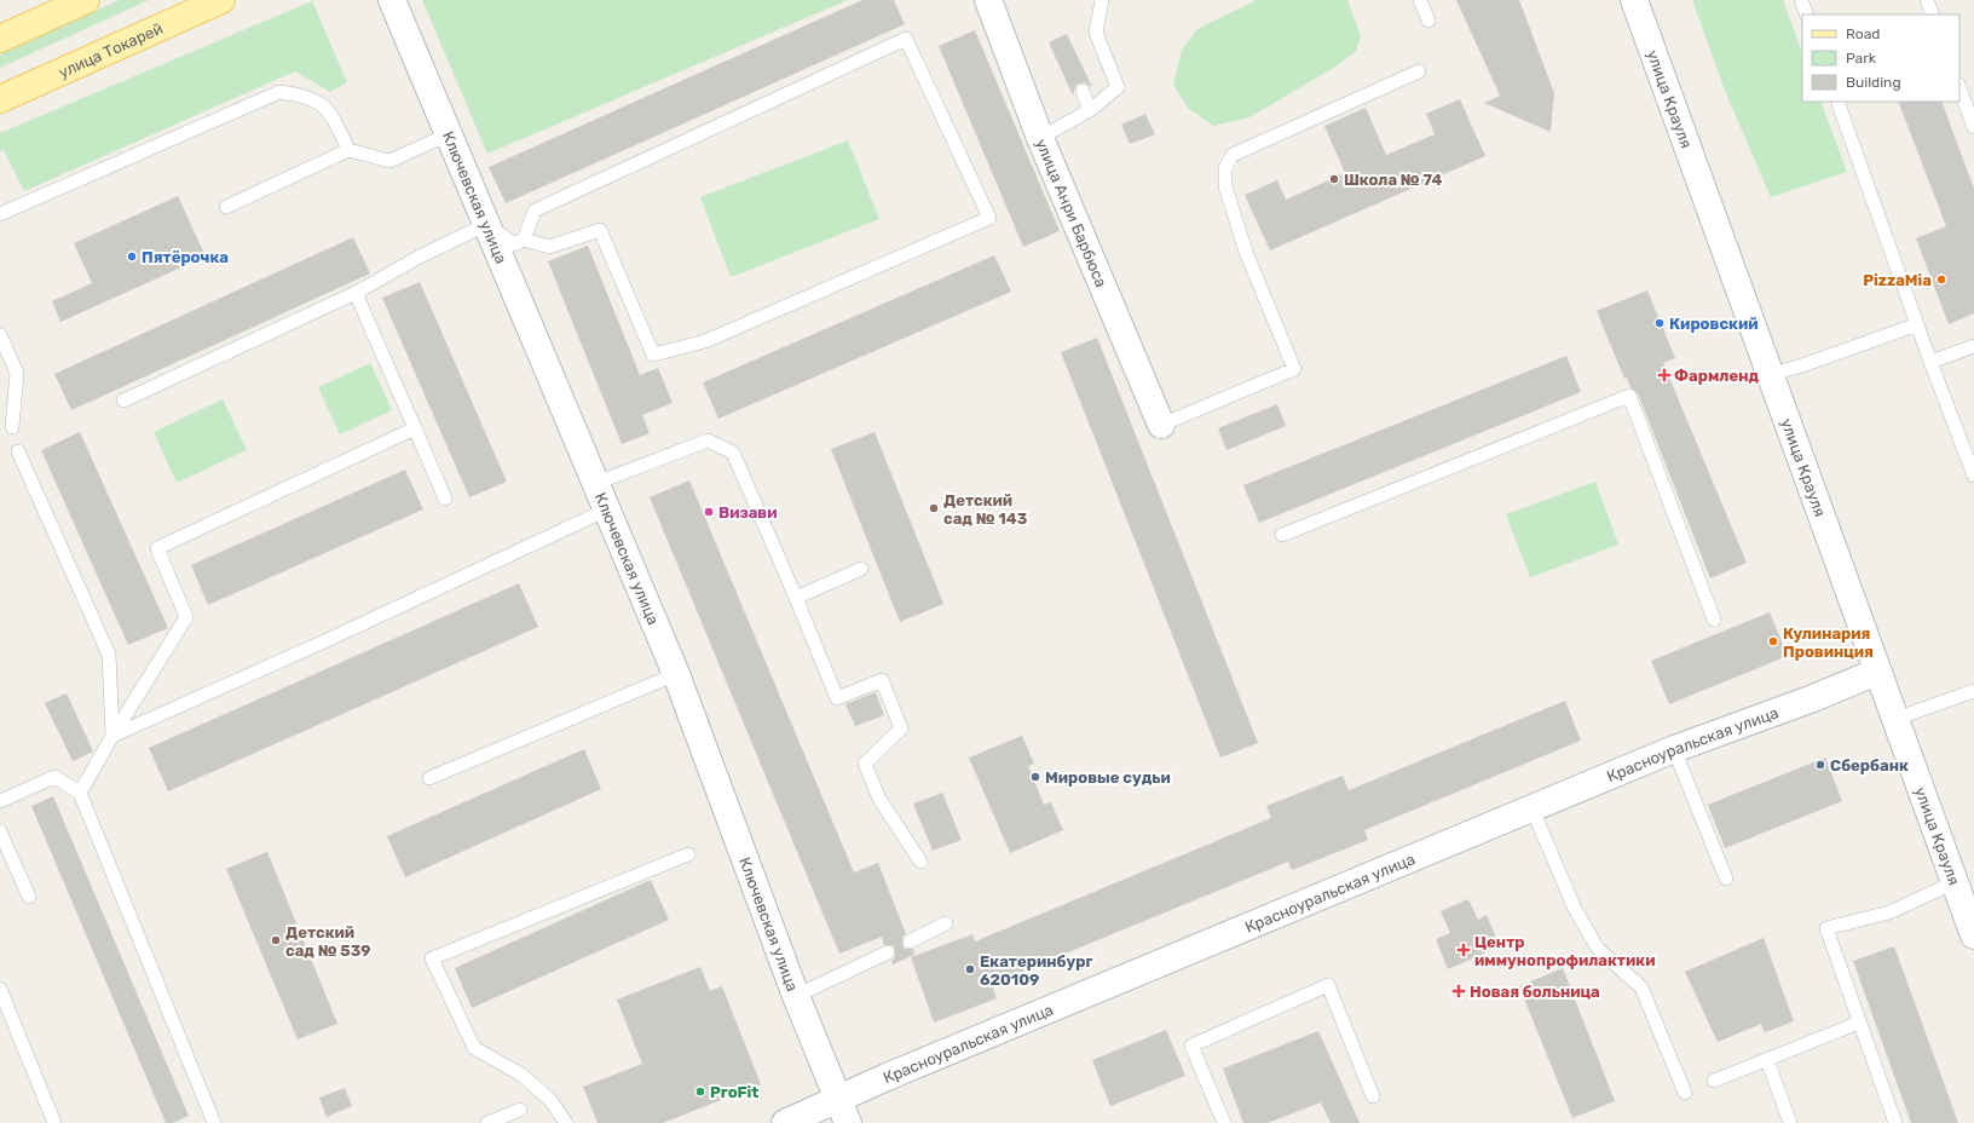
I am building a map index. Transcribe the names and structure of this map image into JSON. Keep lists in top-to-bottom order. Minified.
{"streets":{"main road":["улица Токарей"],"street":["улица Крауля","Ключевская улица","улица Анри Барбюса","Красноуральская улица"]},"crossings":[["улица Крауля","Красноуральская улица"],["Ключевская улица","Красноуральская улица"]],"places":{"other":["Школа № 74","Пятёрочка","PizzaMia","Кировский","Детский сад № 143","Визави","Кулинария Провинция","Сбербанк","Мировые судьи","Детский сад № 539","Екатеринбург 620109","ProFit"],"health":["Фармленд","Центр иммунопрофилактики","Новая больница"]},"legend":["Road","Park","Building"]}
